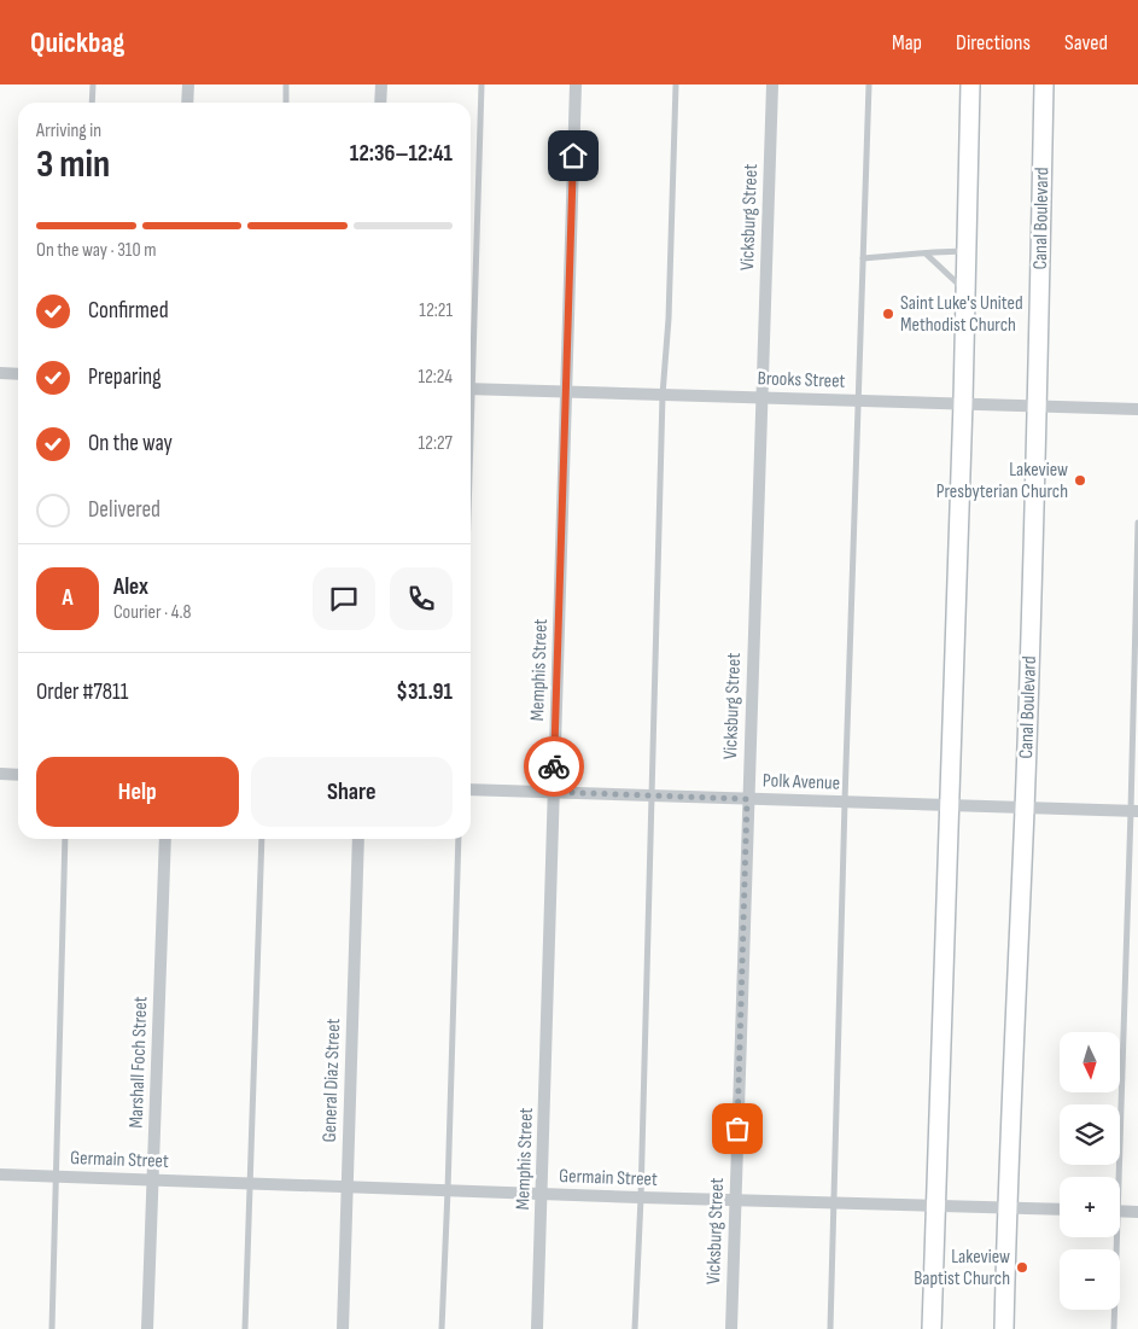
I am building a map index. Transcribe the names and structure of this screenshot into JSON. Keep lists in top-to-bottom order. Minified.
{"streets":{"main road":["Canal Boulevard"],"street":["Vicksburg Street","Brooks Street","Memphis Street","Polk Avenue","Marshall Foch Street","General Diaz Street","Germain Street"]},"crossings":[["Vicksburg Street","Brooks Street"],["Vicksburg Street","Polk Avenue"],["Vicksburg Street","Germain Street"],["Canal Boulevard","Brooks Street"],["Canal Boulevard","Polk Avenue"],["Canal Boulevard","Germain Street"],["Brooks Street","Memphis Street"],["Memphis Street","Polk Avenue"],["Memphis Street","Germain Street"],["Marshall Foch Street","Germain Street"],["General Diaz Street","Germain Street"]],"places":["Saint Luke's United Methodist Church","Lakeview Presbyterian Church","Lakeview Baptist Church"],"north":"bottom","page":{"header":"Quickbag","nav":["Map","Directions","Saved"],"heading":["3 min","Arriving in","12:36–12:41"],"panel":["Alex","Courier · 4.8","Order #7811","$31.91"],"bar":"On the way · 310 m","list":[["Confirmed","12:21"],["Preparing","12:24"],["On the way","12:27"],"Delivered"],"round":"A","buttons":["Help","Share"],"map_buttons":["+","−"]}}
